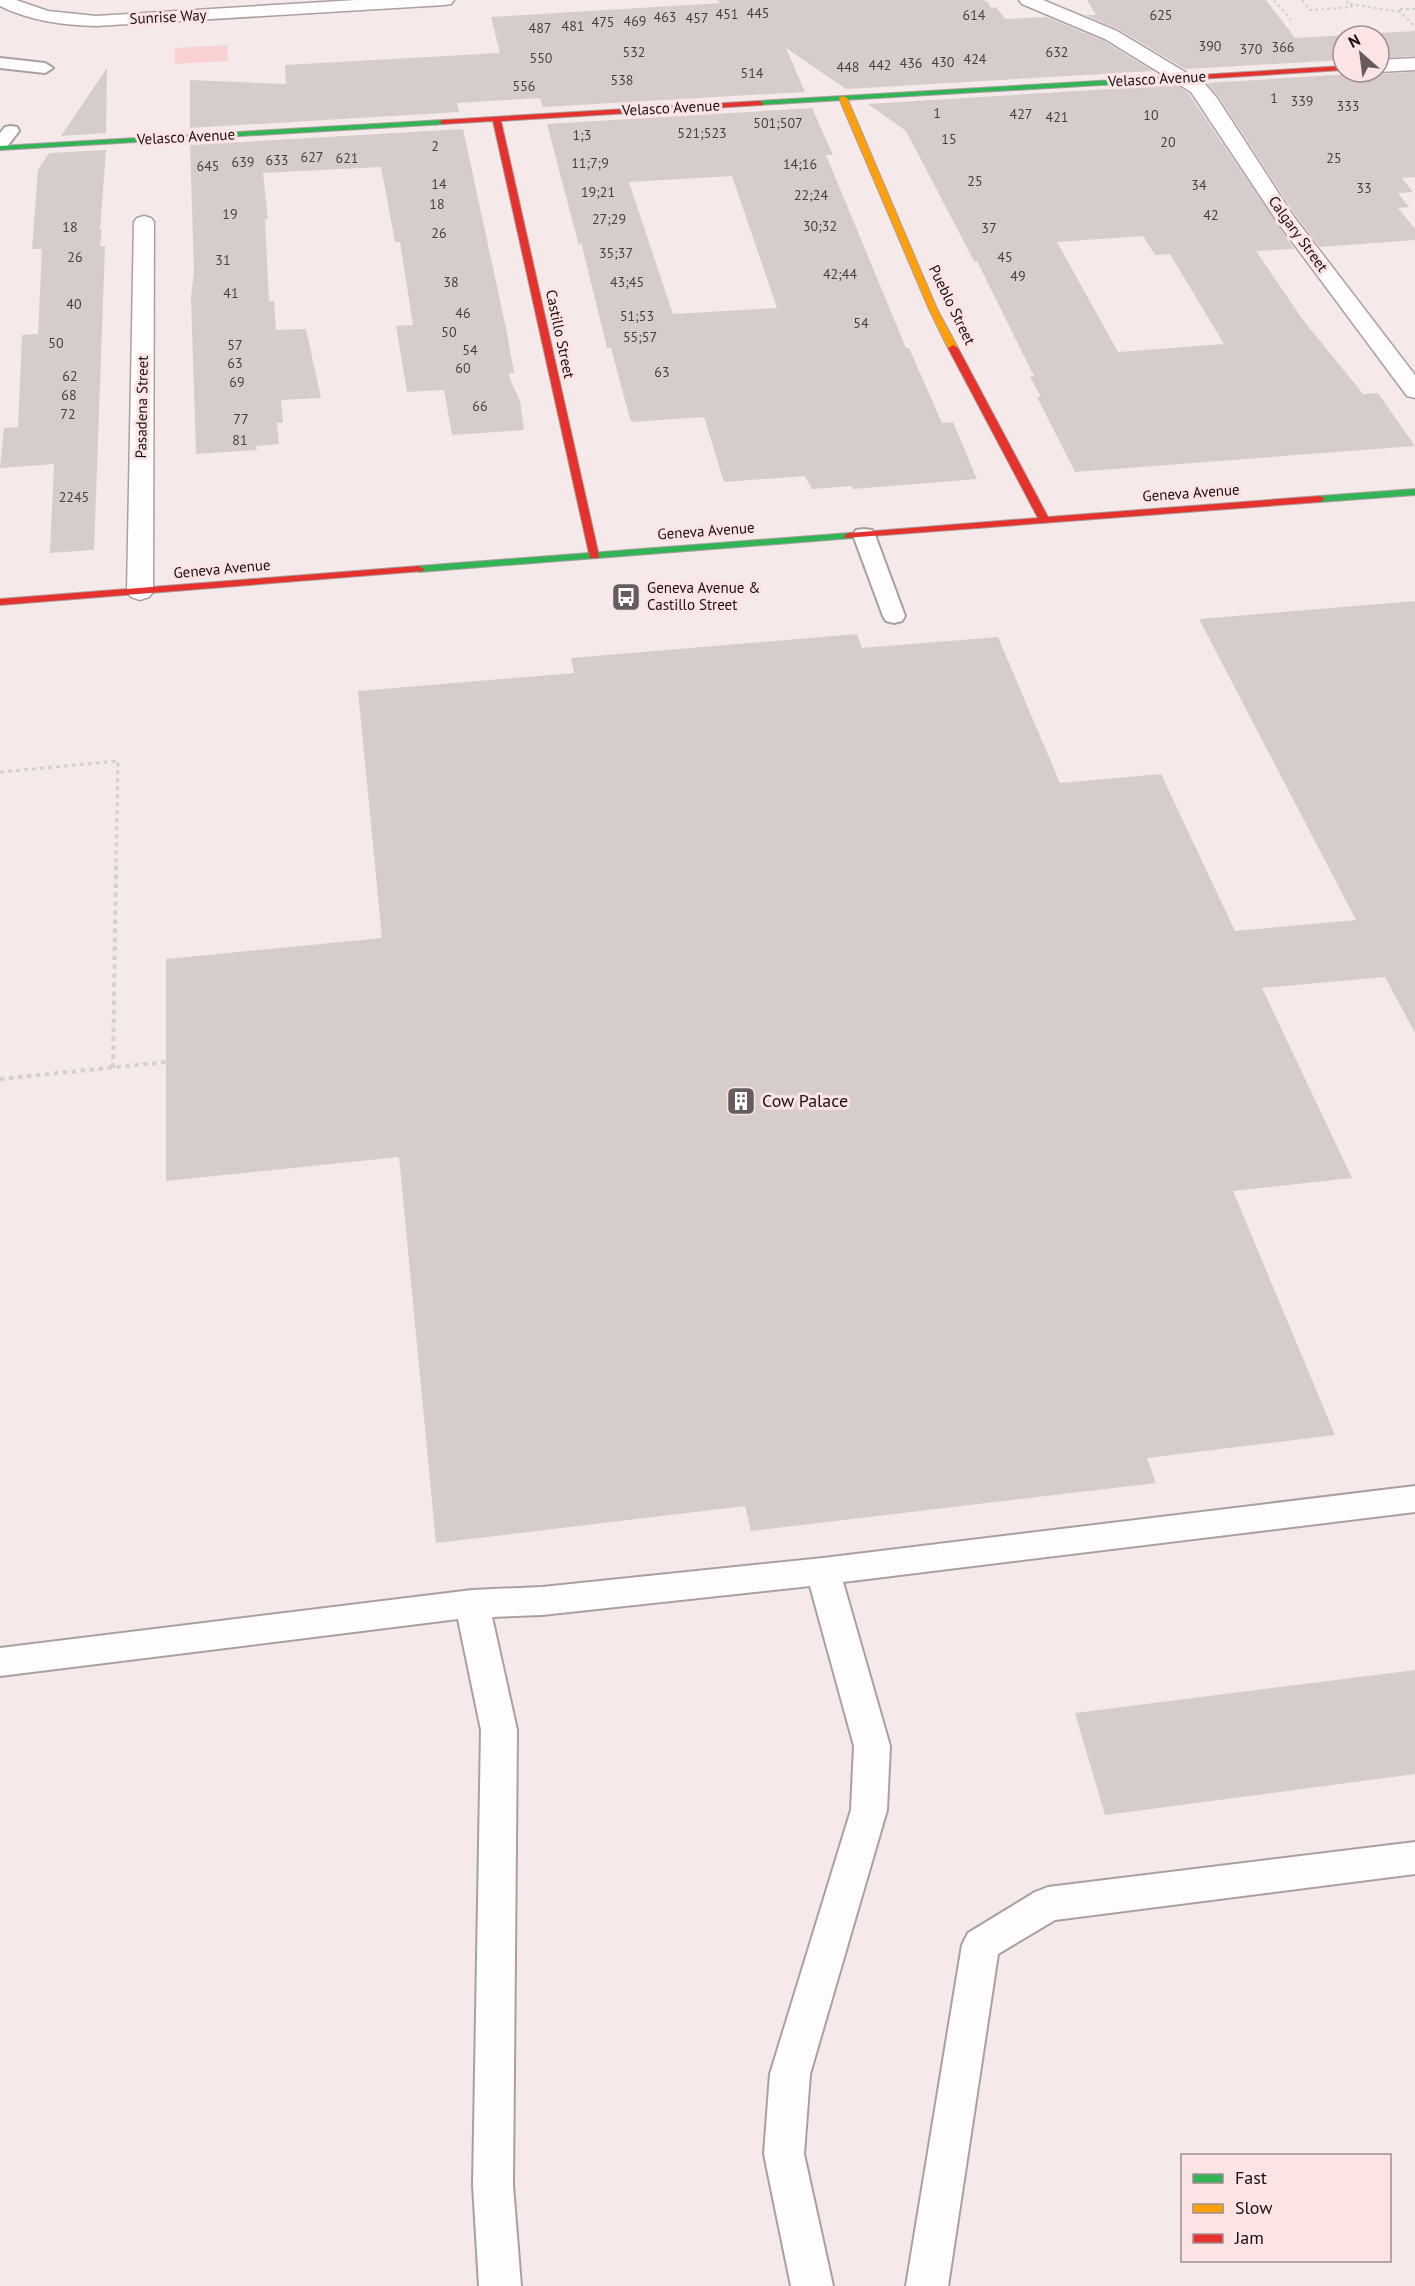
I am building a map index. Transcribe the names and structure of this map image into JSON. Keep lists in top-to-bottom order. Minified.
{"streets":{"street":["Sunrise Way","Velasco Avenue","Calgary Street","Pueblo Street","Castillo Street","Pasadena Street","Geneva Avenue"]},"crossings":[["Velasco Avenue","Calgary Street"],["Velasco Avenue","Pueblo Street"],["Velasco Avenue","Castillo Street"],["Pueblo Street","Geneva Avenue"],["Castillo Street","Geneva Avenue"],["Pasadena Street","Geneva Avenue"]],"places":{"bus stop":["Geneva Avenue & Castillo Street"],"building":["Cow Palace"]},"house_numbers":["445","451","614","625","463","457","469","475","481","487","390","366","370","532","632","550","424","430","436","442","448","514","538","556","1","339","333","1","427","10","421","501;507","521;523","1;3","15","20","2","627","621","25","633","639","11;7;9","14;16","645","25","14","34","33","19;21","22;24","18","19","42","27;29","30;32","18","37","26","35;37","26","45","31","42;44","49","38","43;45","41","40","46","51;53","54","50","55;57","50","57","54","63","60","63","62","69","68","66","72","77","81","2245"],"legend":["Fast","Slow","Jam"],"north":"top left"}
